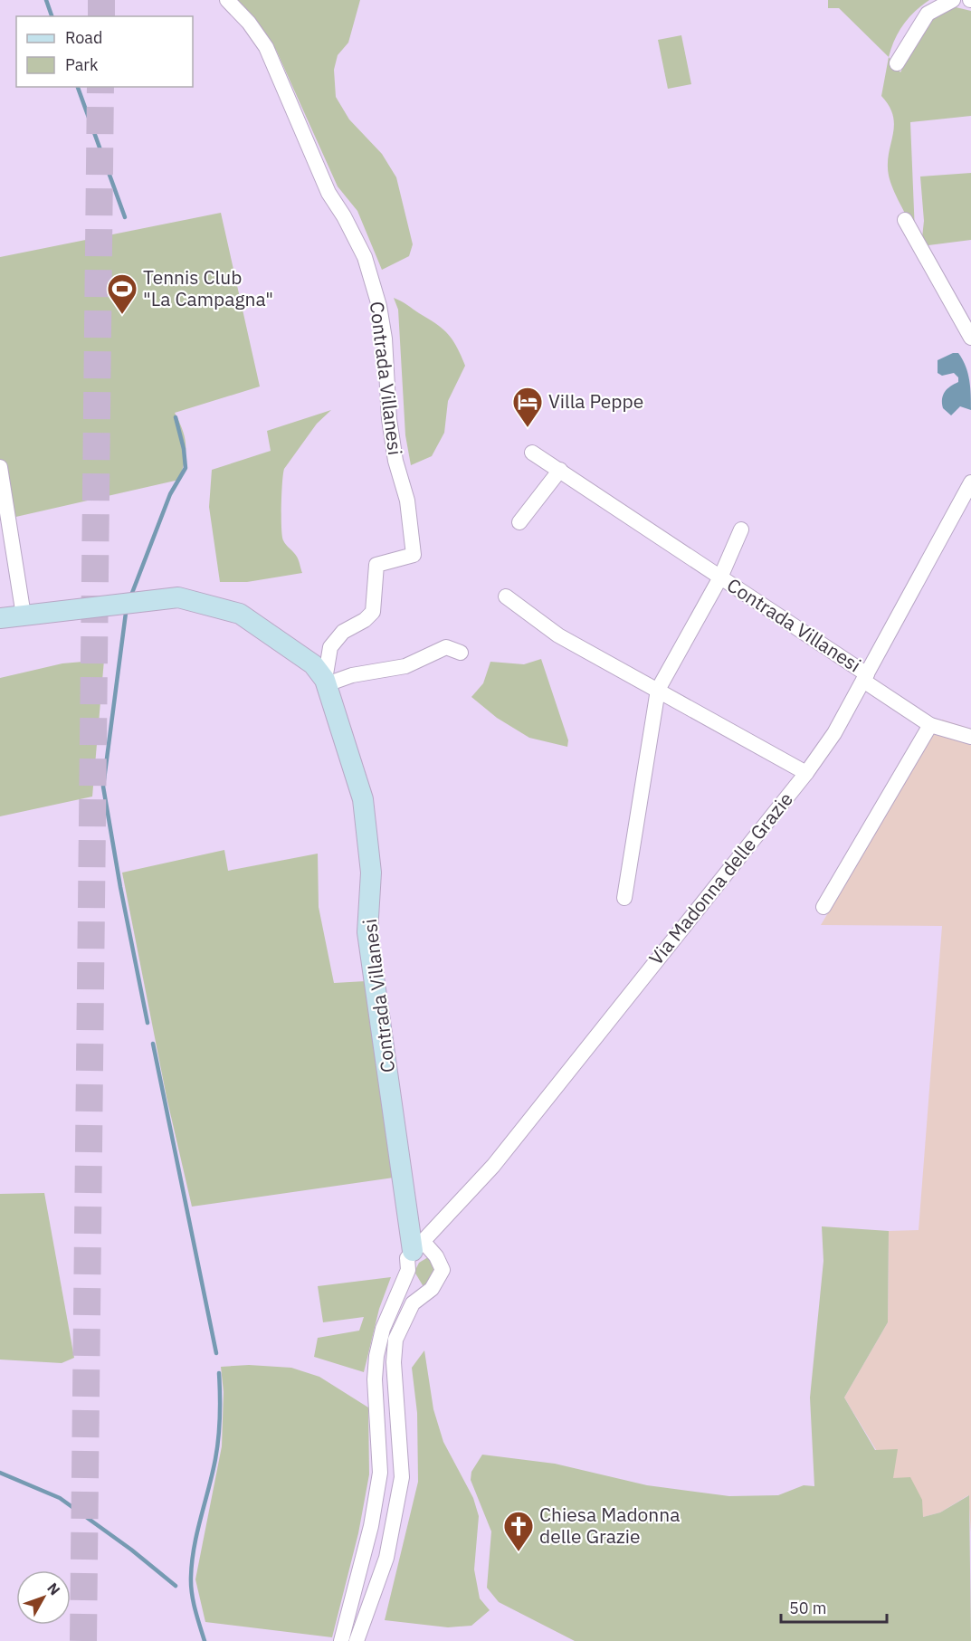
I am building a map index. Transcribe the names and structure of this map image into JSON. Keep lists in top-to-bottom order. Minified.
{"streets":{"street":["Contrada Villanesi","Via Madonna delle Grazie"]},"crossings":[["Contrada Villanesi","Via Madonna delle Grazie"]],"places":{"sports":["Tennis Club \"La Campagna\""],"hotel":["Villa Peppe"],"church":["Chiesa Madonna delle Grazie"]},"legend":["Road","Park"],"scale_bar":"50 m","north":"top right"}
